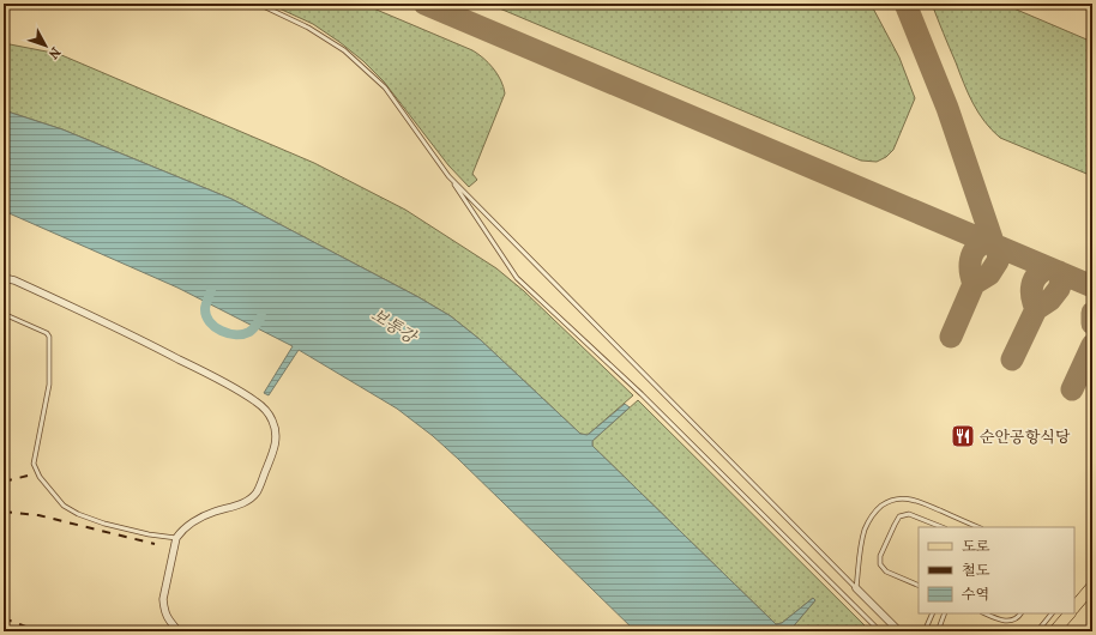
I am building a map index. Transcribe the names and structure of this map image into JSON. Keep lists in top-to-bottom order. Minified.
{"water":["보통강"],"places":{"restaurant":["순안공항식당"]},"legend":["도로","철도","수역"],"north":"bottom right"}
